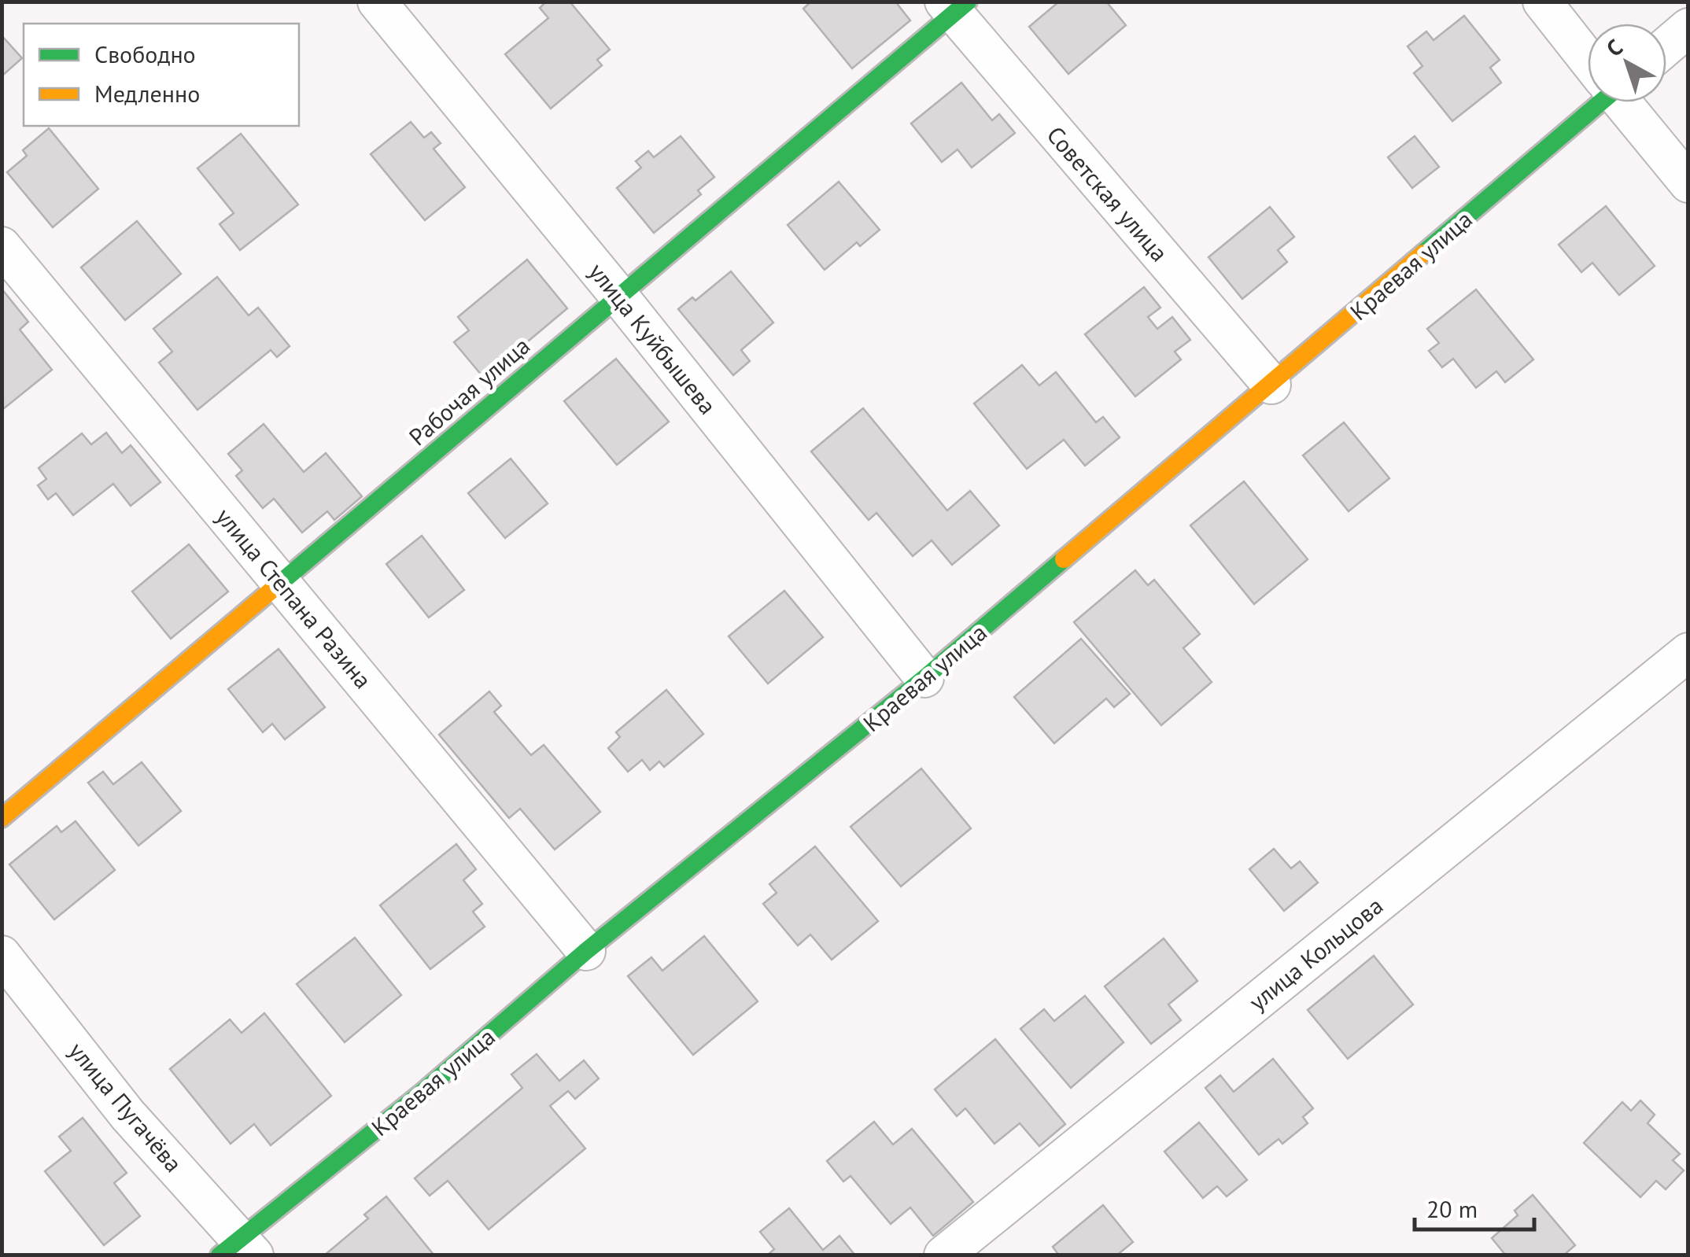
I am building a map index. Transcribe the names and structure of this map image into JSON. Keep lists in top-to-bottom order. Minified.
{"streets":{"street":["Советская улица","Краевая улица","улица Куйбышева","Рабочая улица","улица Степана Разина","улица Кольцова","улица Пугачёва"]},"crossings":[["Советская улица","Краевая улица"],["Советская улица","Рабочая улица"],["Краевая улица","улица Куйбышева"],["Краевая улица","улица Степана Разина"],["Краевая улица","улица Пугачёва"],["улица Куйбышева","Рабочая улица"],["Рабочая улица","улица Степана Разина"]],"legend":["Свободно","Медленно"],"scale_bar":"20 m","north":"top left"}
